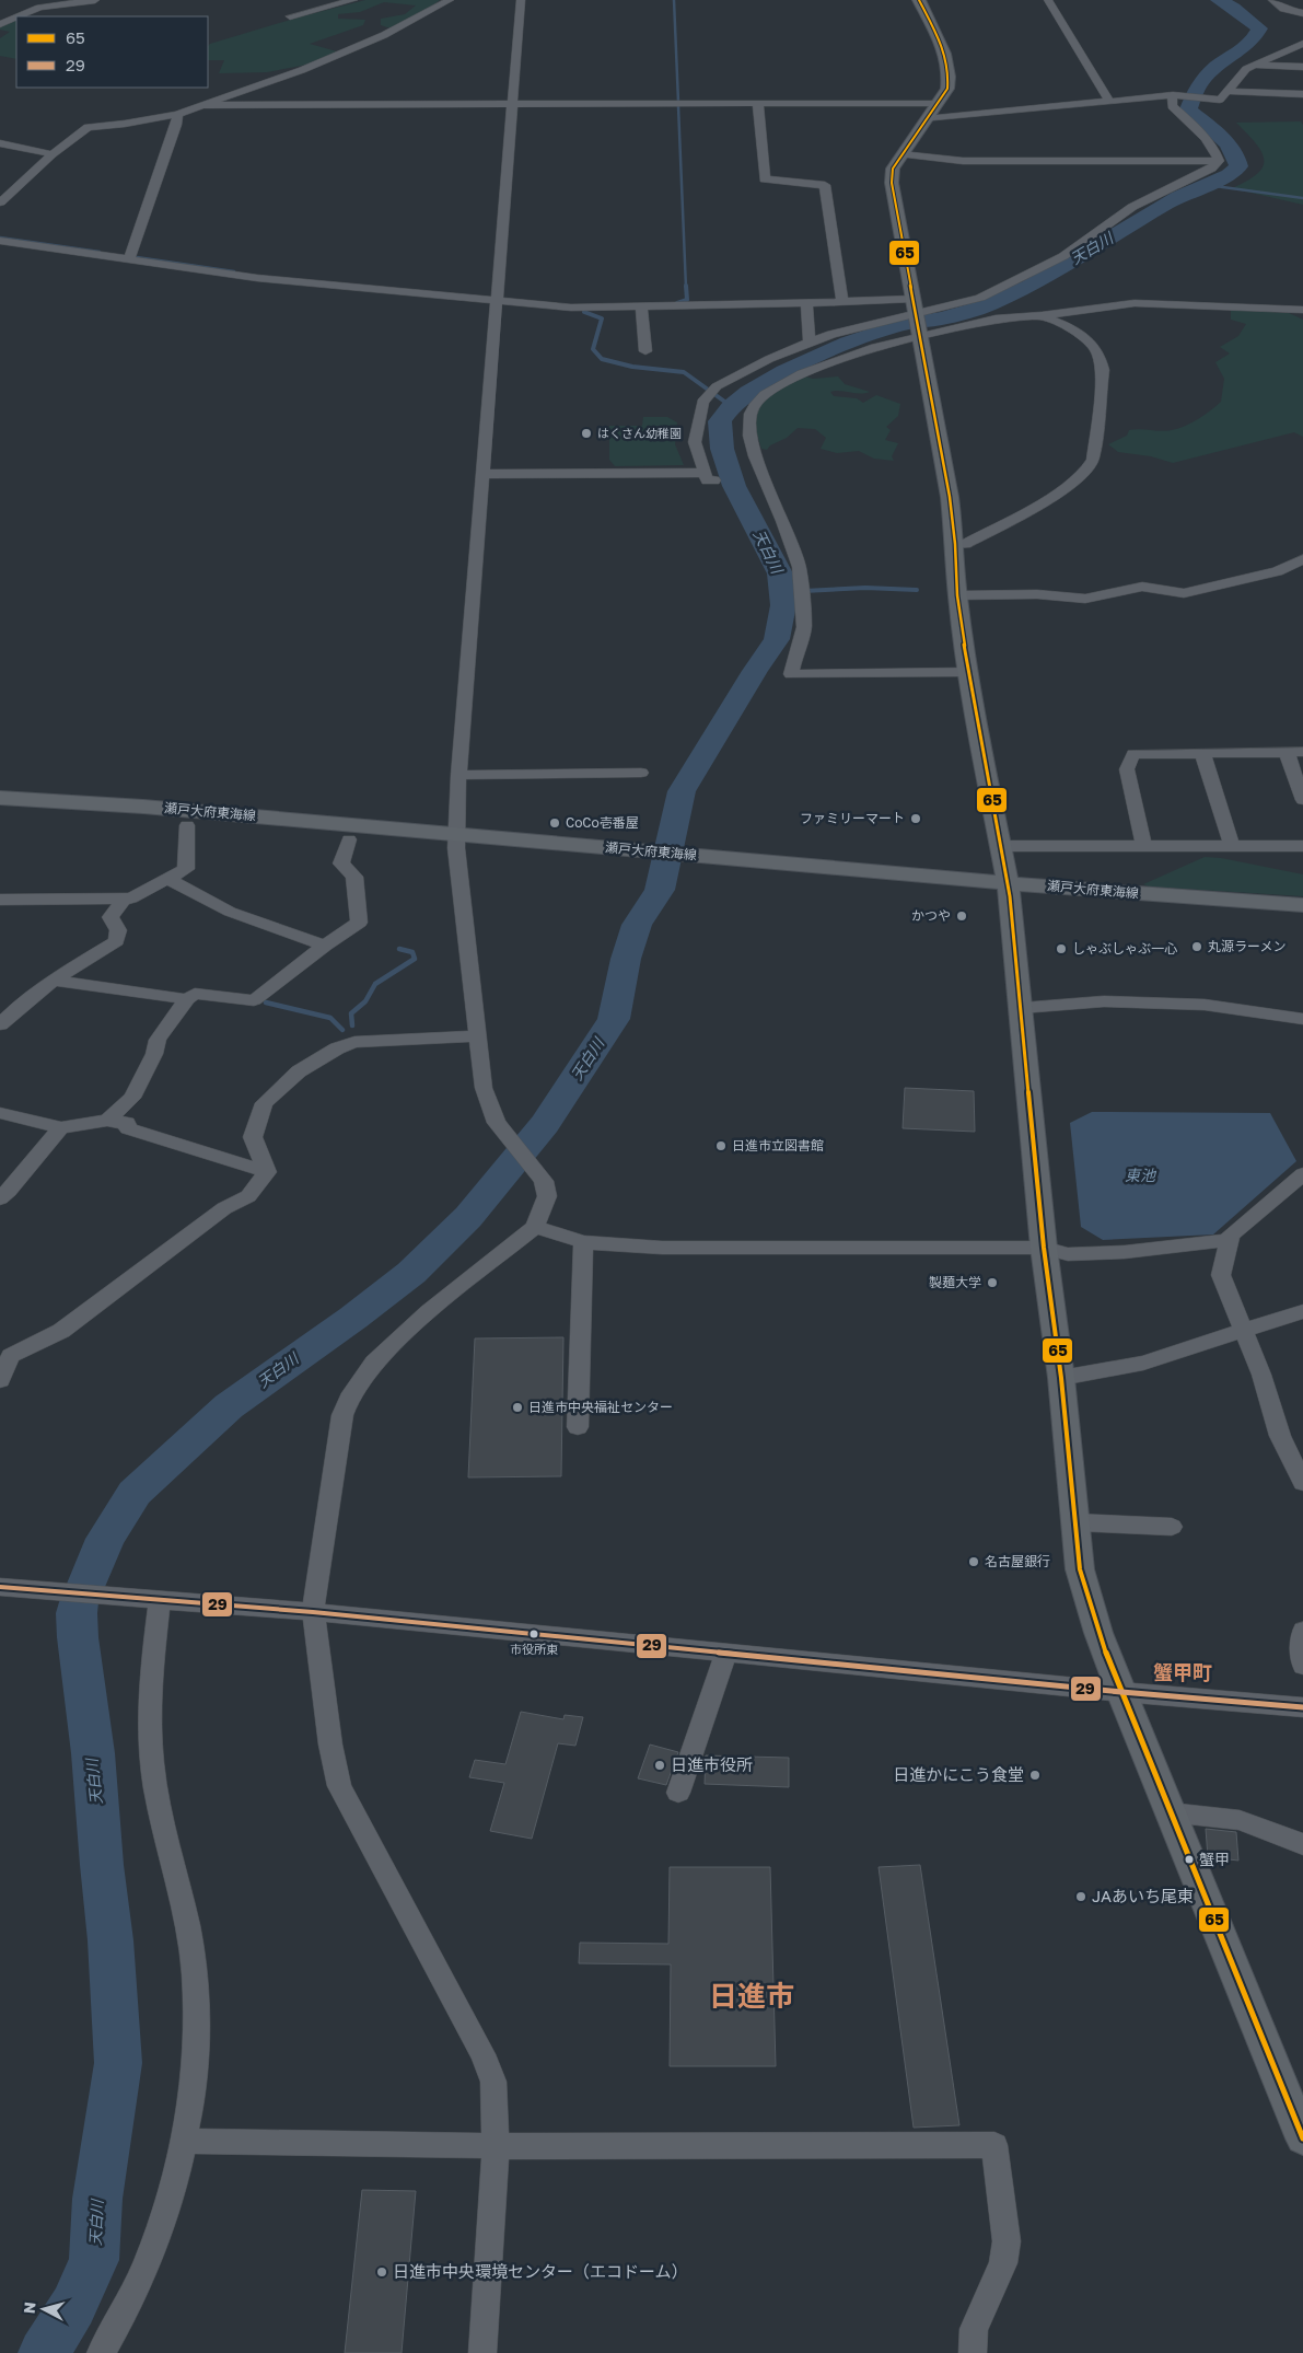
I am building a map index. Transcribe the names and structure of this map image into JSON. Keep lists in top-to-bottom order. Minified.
{"streets":{"main road":["瀬戸大府東海線"]},"districts":["蟹甲町","日進市"],"water":["天白川","東池"],"places":["はくさん幼稚園","ファミリーマート","CoCo壱番屋","かつや","丸源ラーメン","しゃぶしゃぶ一心","日進市立図書館","製麺大学","日進市中央福祉センター","名古屋銀行","市役所東","日進市役所","日進かにこう食堂","蟹甲","JAあいち尾東","日進市中央環境センター（エコドーム）"],"lines":["transit line 65","transit line 29"],"legend":["65","29"],"north":"left"}
